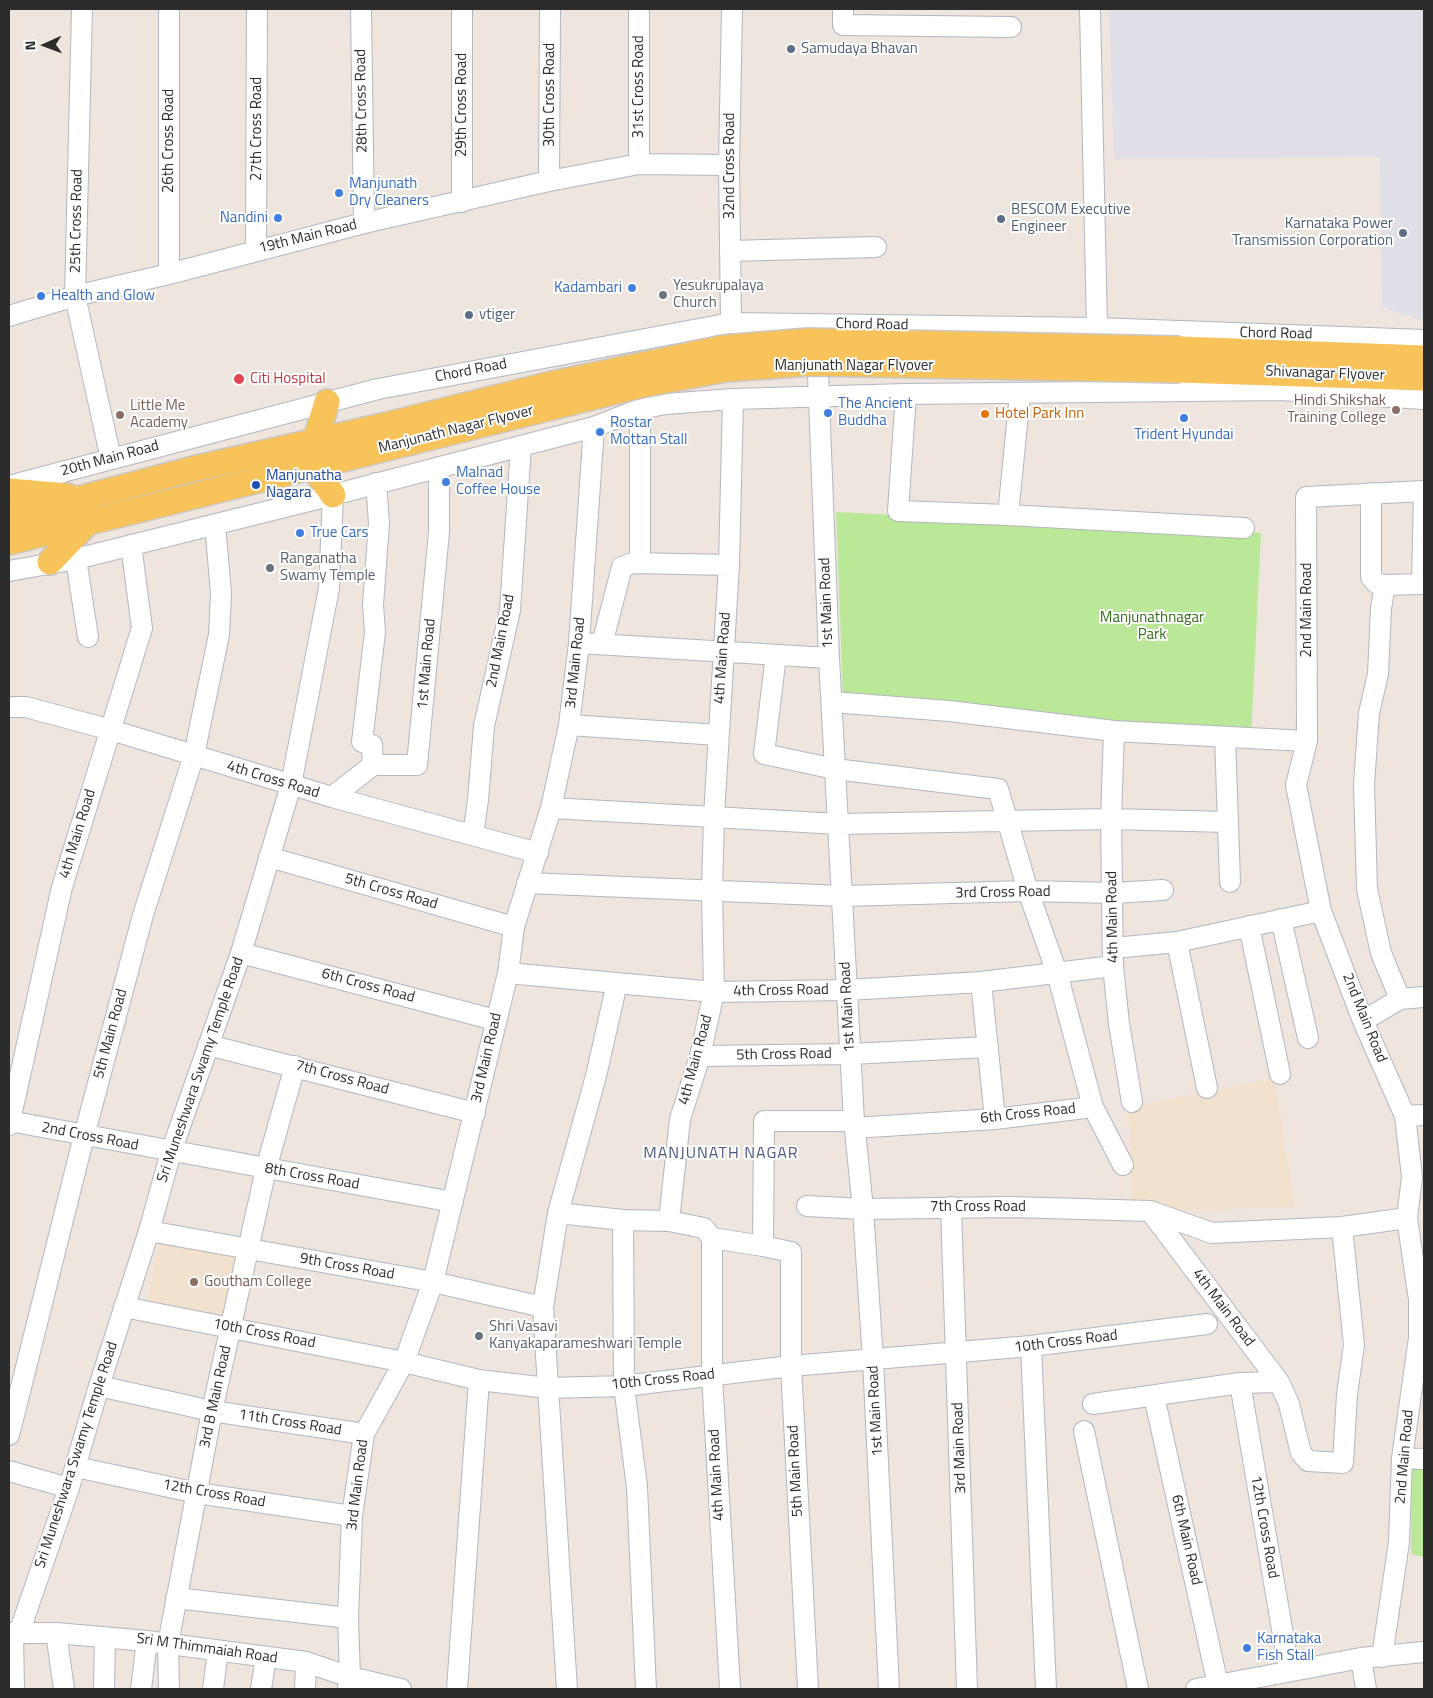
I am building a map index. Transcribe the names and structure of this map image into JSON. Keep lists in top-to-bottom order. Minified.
{"streets":{"main road":["Manjunath Nagar Flyover","Shivanagar Flyover"],"street":["31st Cross Road","30th Cross Road","28th Cross Road","29th Cross Road","27th Cross Road","26th Cross Road","32nd Cross Road","25th Cross Road","19th Main Road","Chord Road","20th Main Road","1st Main Road","2nd Main Road","4th Main Road","3rd Main Road","4th Cross Road","5th Cross Road","3rd Cross Road","6th Cross Road","5th Main Road","Sri Muneshwara Swamy Temple Road","7th Cross Road","2nd Cross Road","8th Cross Road","9th Cross Road","10th Cross Road","3rd B Main Road","11th Cross Road","12th Cross Road","6th Main Road","Sri M Thimmaiah Road"]},"crossings":[["31st Cross Road","19th Main Road"],["30th Cross Road","19th Main Road"],["28th Cross Road","19th Main Road"],["29th Cross Road","19th Main Road"],["27th Cross Road","19th Main Road"],["26th Cross Road","19th Main Road"],["32nd Cross Road","19th Main Road"],["32nd Cross Road","Chord Road"],["25th Cross Road","19th Main Road"],["25th Cross Road","20th Main Road"],["Chord Road","Manjunath Nagar Flyover"],["Chord Road","Shivanagar Flyover"],["Chord Road","20th Main Road"],["Chord Road","1st Main Road"],["Manjunath Nagar Flyover","Shivanagar Flyover"],["1st Main Road","4th Cross Road"],["1st Main Road","5th Cross Road"],["1st Main Road","3rd Cross Road"],["1st Main Road","6th Cross Road"],["1st Main Road","7th Cross Road"],["1st Main Road","10th Cross Road"],["2nd Main Road","4th Cross Road"],["2nd Main Road","7th Cross Road"],["4th Main Road","4th Cross Road"],["4th Main Road","5th Cross Road"],["4th Main Road","3rd Cross Road"],["4th Main Road","7th Cross Road"],["4th Main Road","2nd Cross Road"],["4th Main Road","10th Cross Road"],["3rd Main Road","4th Cross Road"],["3rd Main Road","5th Cross Road"],["3rd Main Road","3rd Cross Road"],["3rd Main Road","6th Cross Road"],["3rd Main Road","7th Cross Road"],["3rd Main Road","8th Cross Road"],["3rd Main Road","9th Cross Road"],["3rd Main Road","10th Cross Road"],["3rd Main Road","11th Cross Road"],["3rd Main Road","12th Cross Road"],["3rd Main Road","Sri M Thimmaiah Road"],["4th Cross Road","6th Cross Road"],["4th Cross Road","5th Main Road"],["4th Cross Road","Sri Muneshwara Swamy Temple Road"],["5th Cross Road","Sri Muneshwara Swamy Temple Road"],["3rd Cross Road","6th Cross Road"],["6th Cross Road","5th Main Road"],["6th Cross Road","Sri Muneshwara Swamy Temple Road"],["5th Main Road","2nd Cross Road"],["5th Main Road","10th Cross Road"],["Sri Muneshwara Swamy Temple Road","7th Cross Road"],["Sri Muneshwara Swamy Temple Road","2nd Cross Road"],["Sri Muneshwara Swamy Temple Road","8th Cross Road"],["Sri Muneshwara Swamy Temple Road","9th Cross Road"],["Sri Muneshwara Swamy Temple Road","10th Cross Road"],["Sri Muneshwara Swamy Temple Road","11th Cross Road"],["Sri Muneshwara Swamy Temple Road","12th Cross Road"],["Sri Muneshwara Swamy Temple Road","Sri M Thimmaiah Road"],["7th Cross Road","3rd B Main Road"],["2nd Cross Road","8th Cross Road"],["8th Cross Road","3rd B Main Road"],["9th Cross Road","3rd B Main Road"],["10th Cross Road","3rd B Main Road"],["3rd B Main Road","11th Cross Road"],["3rd B Main Road","12th Cross Road"],["3rd B Main Road","Sri M Thimmaiah Road"]],"districts":["MANJUNATH NAGAR"],"parks":["Manjunathnagar Park"],"places":["Samudaya Bhavan","Manjunath Dry Cleaners","Nandini","BESCOM Executive Engineer","Karnataka Power Transmission Corporation","Kadambari","Yesukrupalaya Church","Health and Glow","vtiger","Citi Hospital","Hindi Shikshak Training College","The Ancient Buddha","Hotel Park Inn","Little Me Academy","Trident Hyundai","Rostar Mottan Stall","Malnad Coffee House","Manjunatha Nagara","True Cars","Ranganatha Swamy Temple","Goutham College","Shri Vasavi Kanyakaparameshwari Temple","Karnataka Fish Stall"],"north":"left"}
